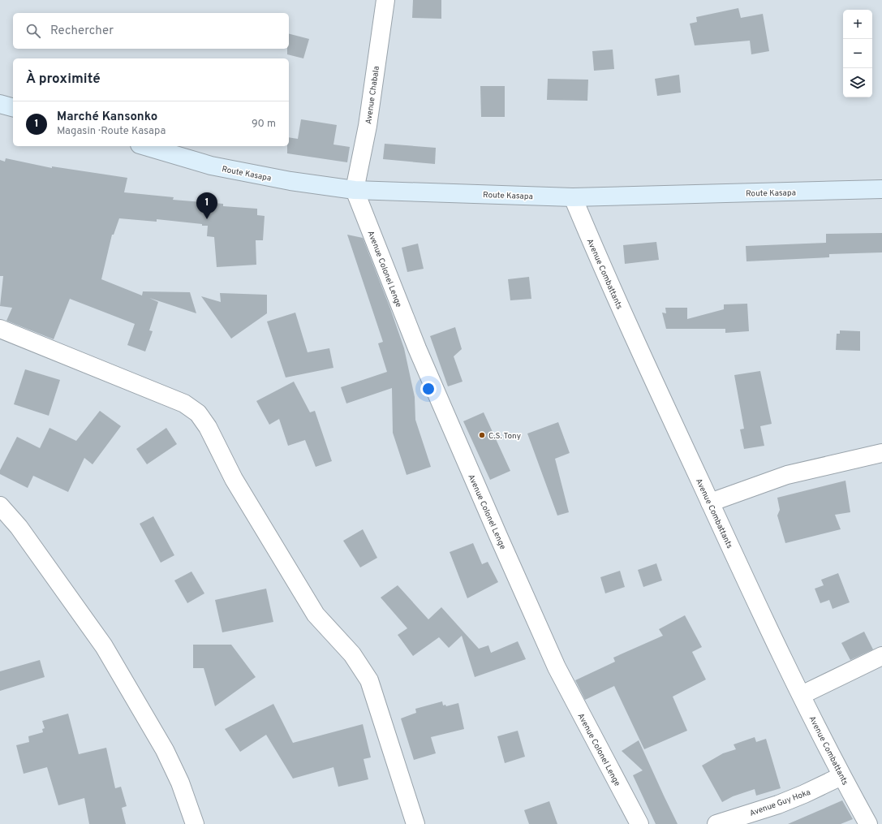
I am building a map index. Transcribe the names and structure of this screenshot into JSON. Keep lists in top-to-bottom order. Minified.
{"streets":{"main road":["Route Kasapa"],"street":["Avenue Chabala","Avenue Colonel Lenge","Avenue Combattants","Avenue Guy Hoka"]},"crossings":[["Avenue Chabala","Route Kasapa"],["Avenue Chabala","Avenue Colonel Lenge"],["Route Kasapa","Avenue Colonel Lenge"],["Route Kasapa","Avenue Combattants"],["Avenue Combattants","Avenue Guy Hoka"]],"places":["C.S. Tony"],"page":{"map_buttons":["+","−"],"search":"Rechercher","heading":"À proximité","list":[{"mark":"1","name":"Marché Kansonko","note":"Magasin · Route Kasapa","value":"90 m"}],"pins":"1"}}
